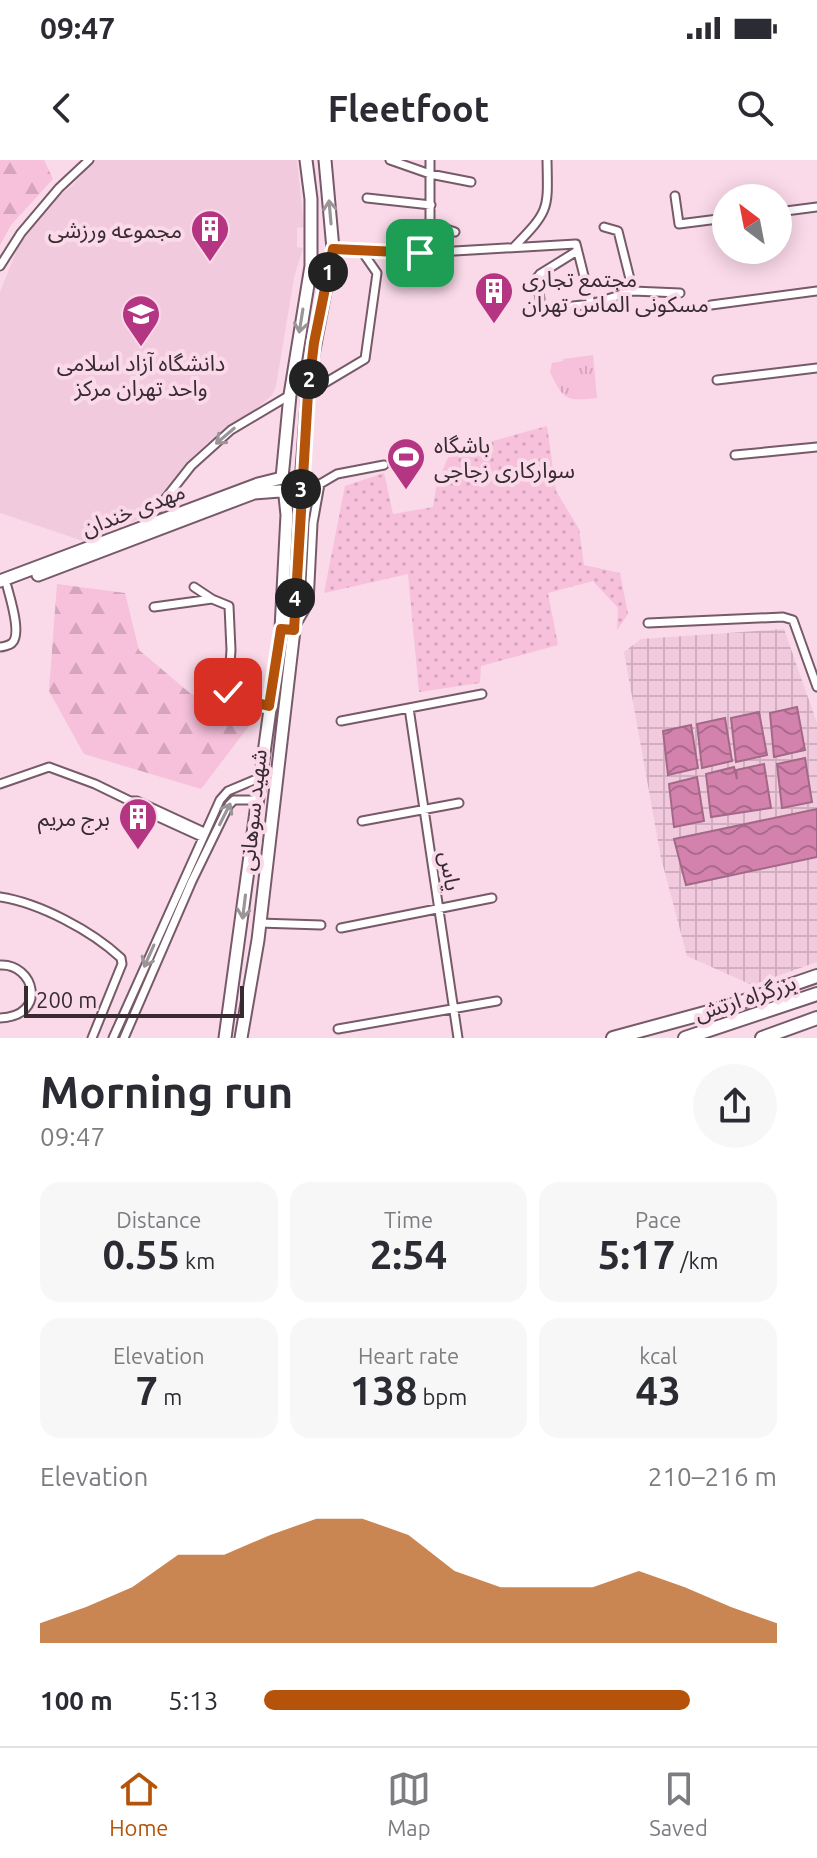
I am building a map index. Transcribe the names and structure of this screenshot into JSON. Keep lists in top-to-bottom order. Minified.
{"streets":{"main road":["مهدی خندان","شهید سوهانی","بزرگراه ارتش"],"street":["یاس"]},"crossings":[["مهدی خندان","شهید سوهانی"]],"places":{"building":["مجموعه ورزشی","مجتمع تجاری مسکونی الماس تهران","برج مریم"],"school or university":["دانشگاه آزاد اسلامی واحد تهران مرکز"],"sports":["باشگاه سواركاری زجاجی"]},"scale_bar":"200 m","north":"top left","page":{"status":"09:47","header":"Fleetfoot","pins":["1","2","3","4"],"scale":"200 m","heading":["Morning run","09:47"],"stats":[["Distance","0.55 km"],["Time","2:54"],["Pace","5:17 /km"],["Elevation","7 m"],["Heart rate","138 bpm"],["kcal","43"]],"chart":["Elevation","210–216 m"],"list":[{"name":"100 m","note":"5:13"}],"tabs":["Home","Map","Saved"]}}
